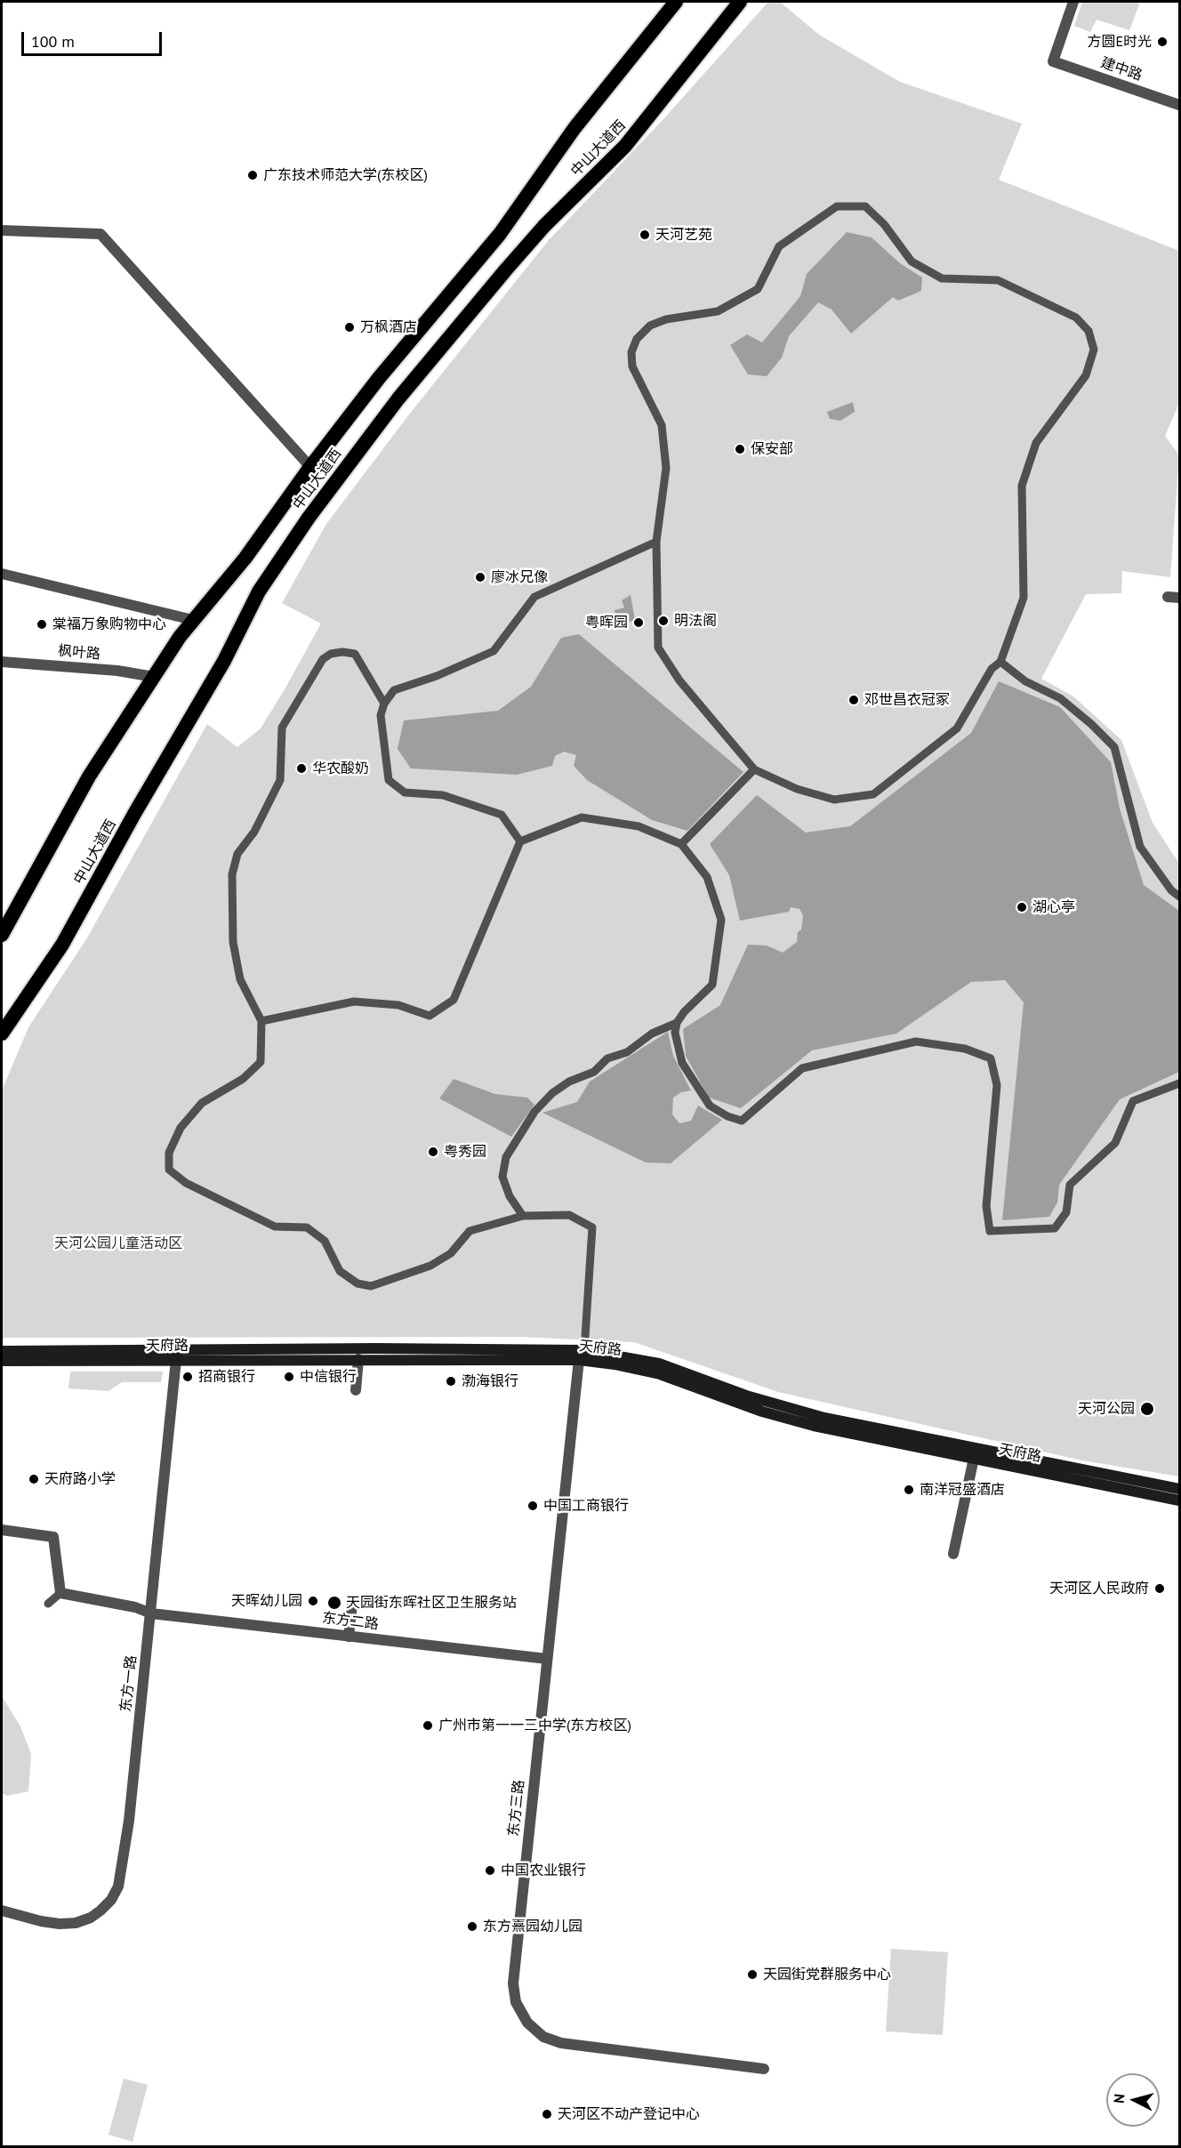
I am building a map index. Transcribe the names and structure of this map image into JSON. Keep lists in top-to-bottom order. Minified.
{"streets":{"highway":["中山大道西"],"main road":["天府路"],"street":["建中路","枫叶路","东方二路","东方一路","东方三路"]},"crossings":[["中山大道西","枫叶路"],["天府路","东方一路"],["天府路","东方三路"],["东方二路","东方一路"],["东方二路","东方三路"]],"parks":["天河公园儿童活动区"],"places":["方圆E时光","广东技术师范大学(东校区)","天河艺苑","万枫酒店","保安部","廖冰兄像","明法阁","粤晖园","棠福万象购物中心","邓世昌衣冠冢","华农酸奶","湖心亭","粤秀园","招商银行","中信银行","渤海银行","天河公园","天府路小学","南洋冠盛酒店","中国工商银行","天河区人民政府","天晖幼儿园","天园街东晖社区卫生服务站","广州市第一一三中学(东方校区)","中国农业银行","东方熹园幼儿园","天园街党群服务中心","天河区不动产登记中心"],"scale_bar":"100 m","north":"left"}
